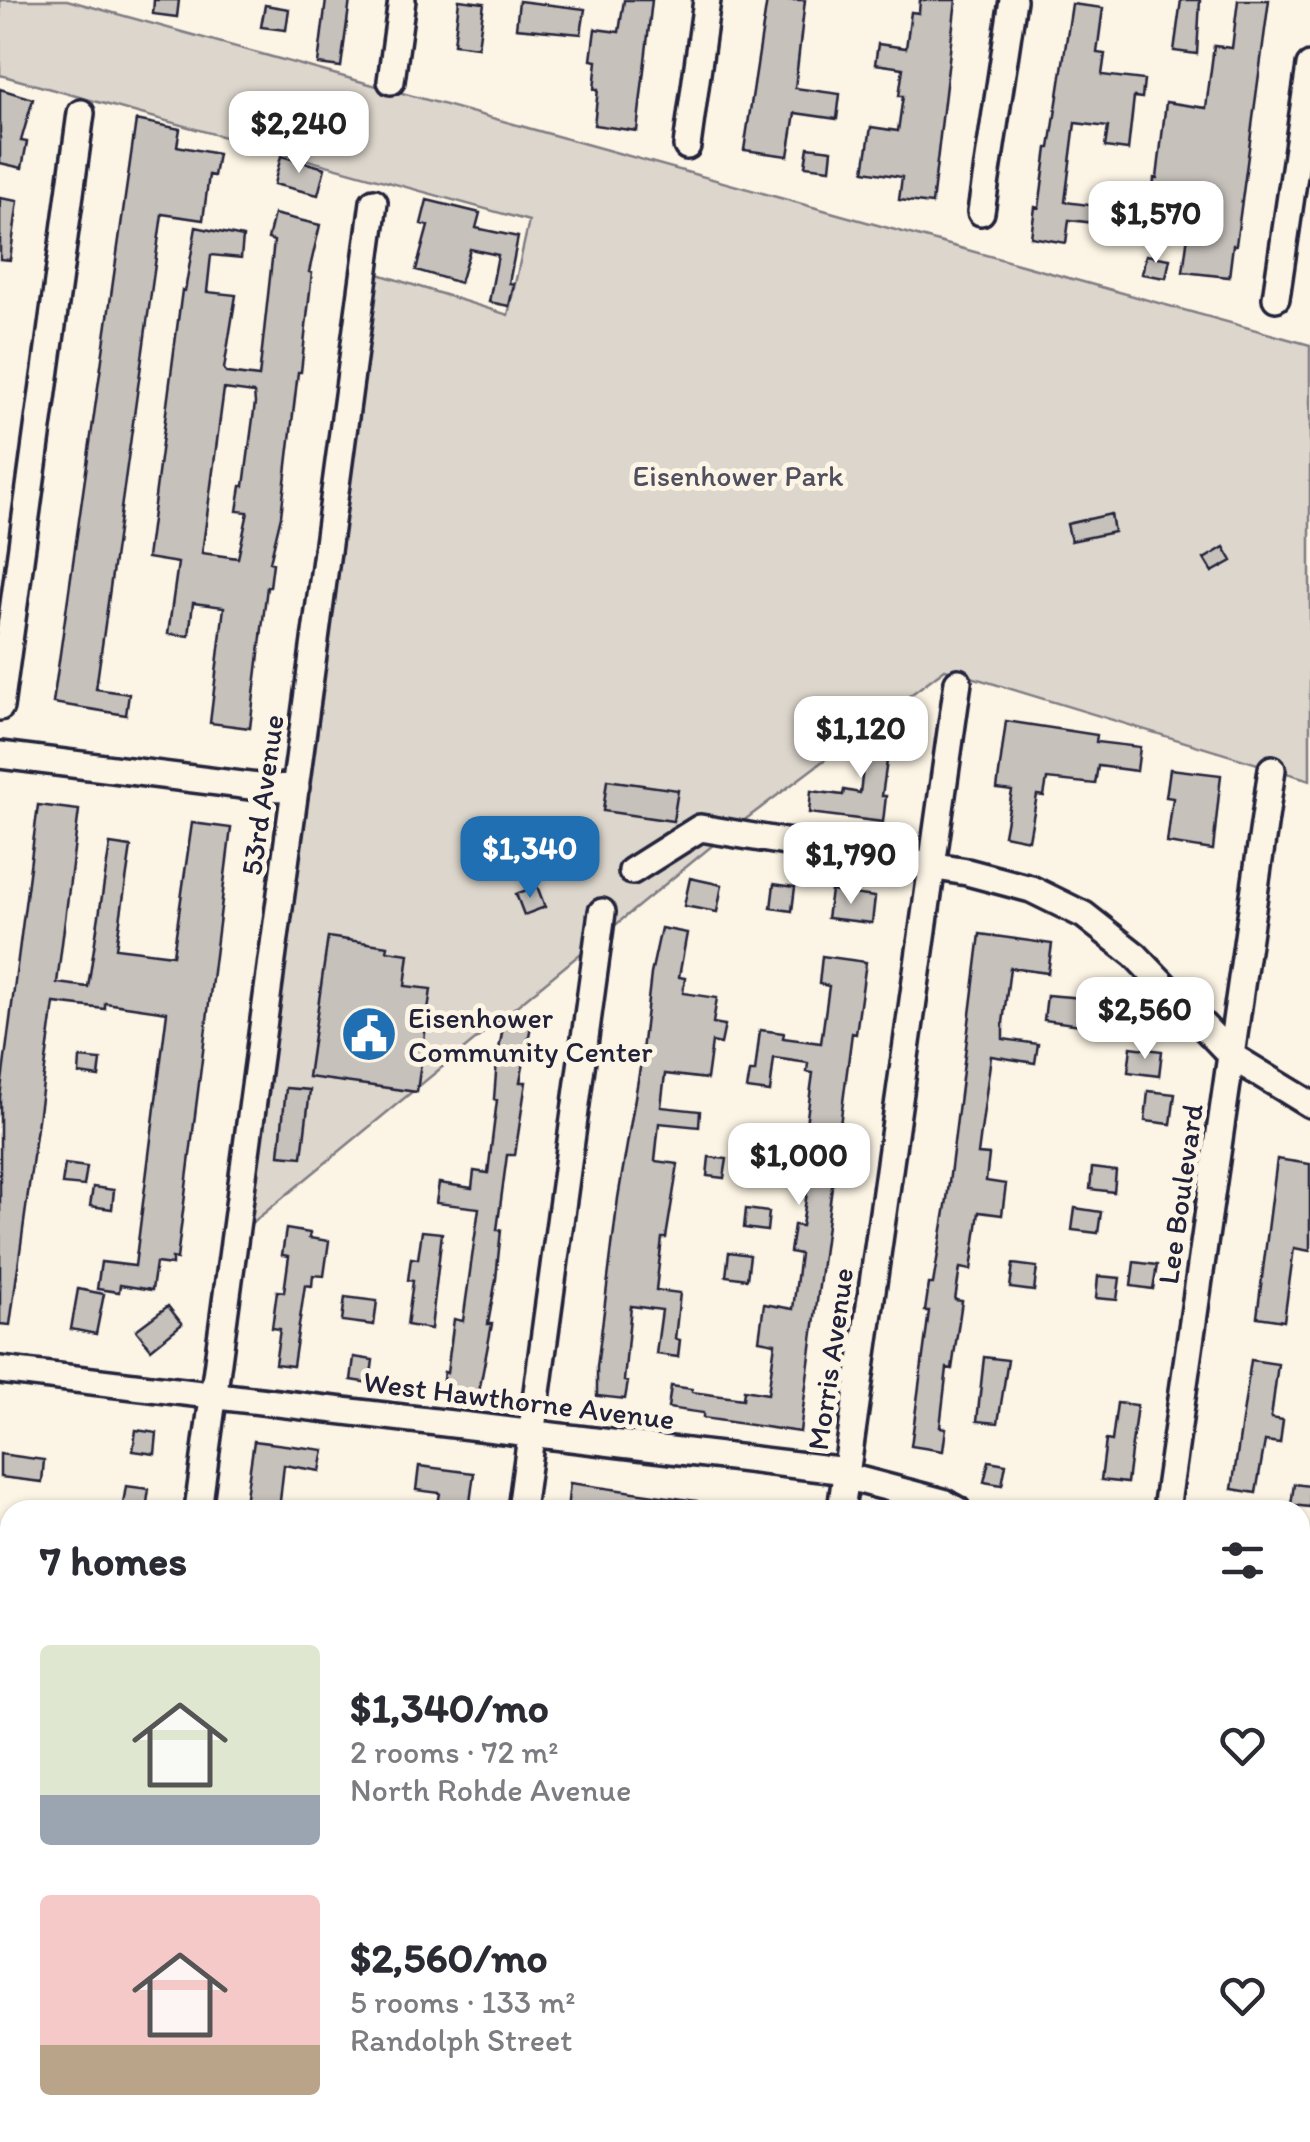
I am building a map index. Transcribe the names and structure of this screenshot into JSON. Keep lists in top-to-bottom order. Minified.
{"streets":{"street":["53rd Avenue","Lee Boulevard","Morris Avenue","West Hawthorne Avenue"]},"crossings":[["53rd Avenue","West Hawthorne Avenue"],["Morris Avenue","West Hawthorne Avenue"]],"parks":["Eisenhower Park"],"places":{"public building":["Eisenhower Community Center"]},"page":{"price":["$2,240","$1,570","$1,120","$1,340","$1,790","$2,560","$1,000"],"heading":"7 homes","list":[{"name":"$1,340/mo","note":"2 rooms · 72 m² · North Rohde Avenue"},{"name":"$2,560/mo","note":"5 rooms · 133 m² · Randolph Street"}]}}
